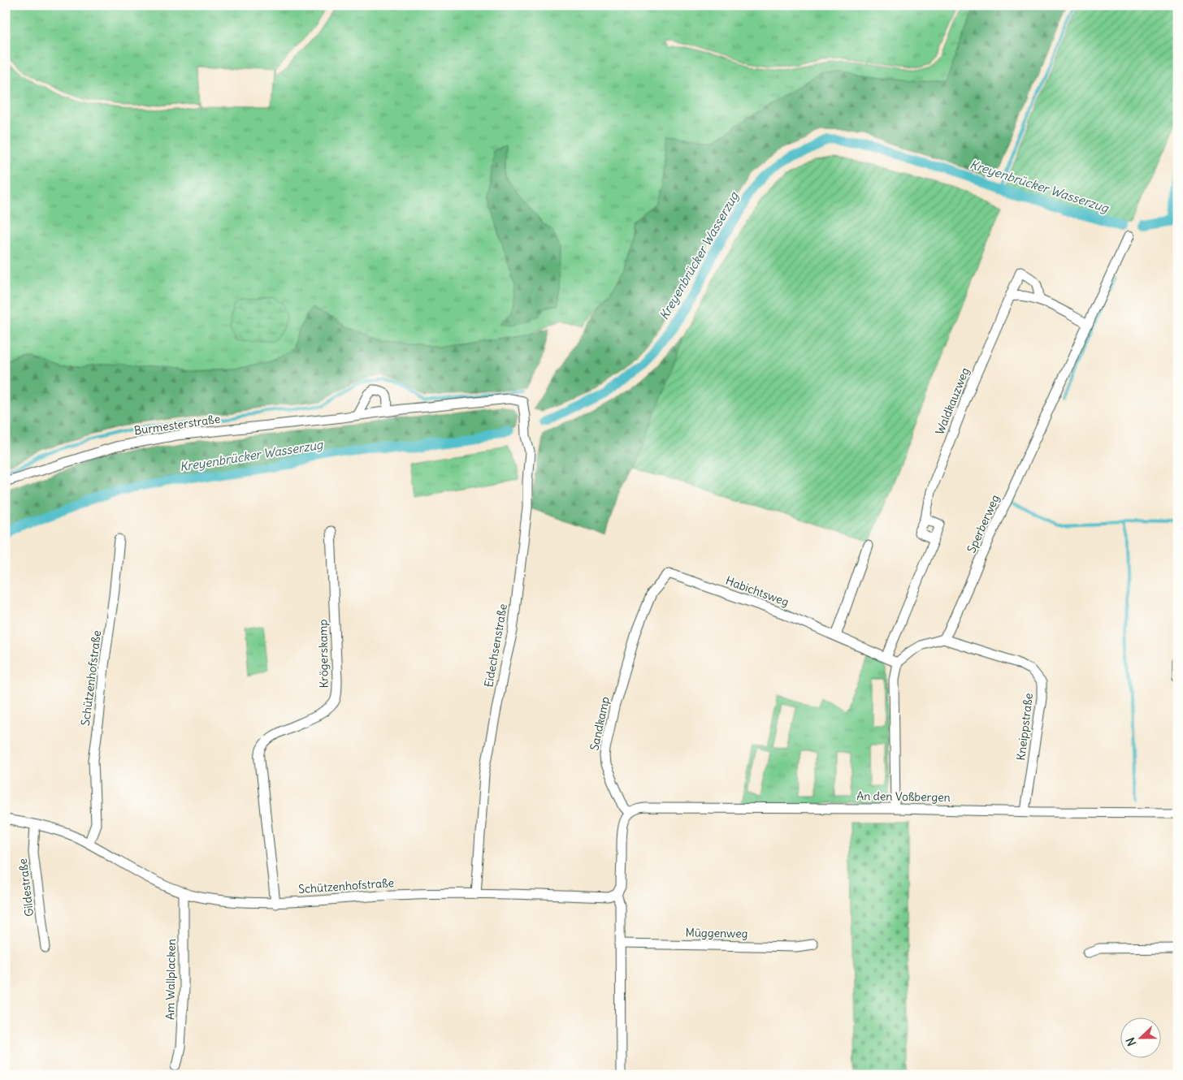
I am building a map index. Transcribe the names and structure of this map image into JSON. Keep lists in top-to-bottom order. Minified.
{"streets":{"street":["Waldkauzweg","Burmesterstraße","Sperberweg","Habichtsweg","Eidechsenstraße","Krögerskamp","Schützenhofstraße","Sandkamp","Kneippstraße","An den Voßbergen","Gildestraße","Müggenweg","Am Wallplacken"]},"crossings":[["Burmesterstraße","Eidechsenstraße"],["Sperberweg","Kneippstraße"],["Habichtsweg","Sandkamp"],["Eidechsenstraße","Schützenhofstraße"],["Krögerskamp","Schützenhofstraße"],["Schützenhofstraße","Gildestraße"],["Schützenhofstraße","Am Wallplacken"],["Sandkamp","An den Voßbergen"],["Kneippstraße","An den Voßbergen"]],"water":["Kreyenbrücker Wasserzug"],"north":"left"}
